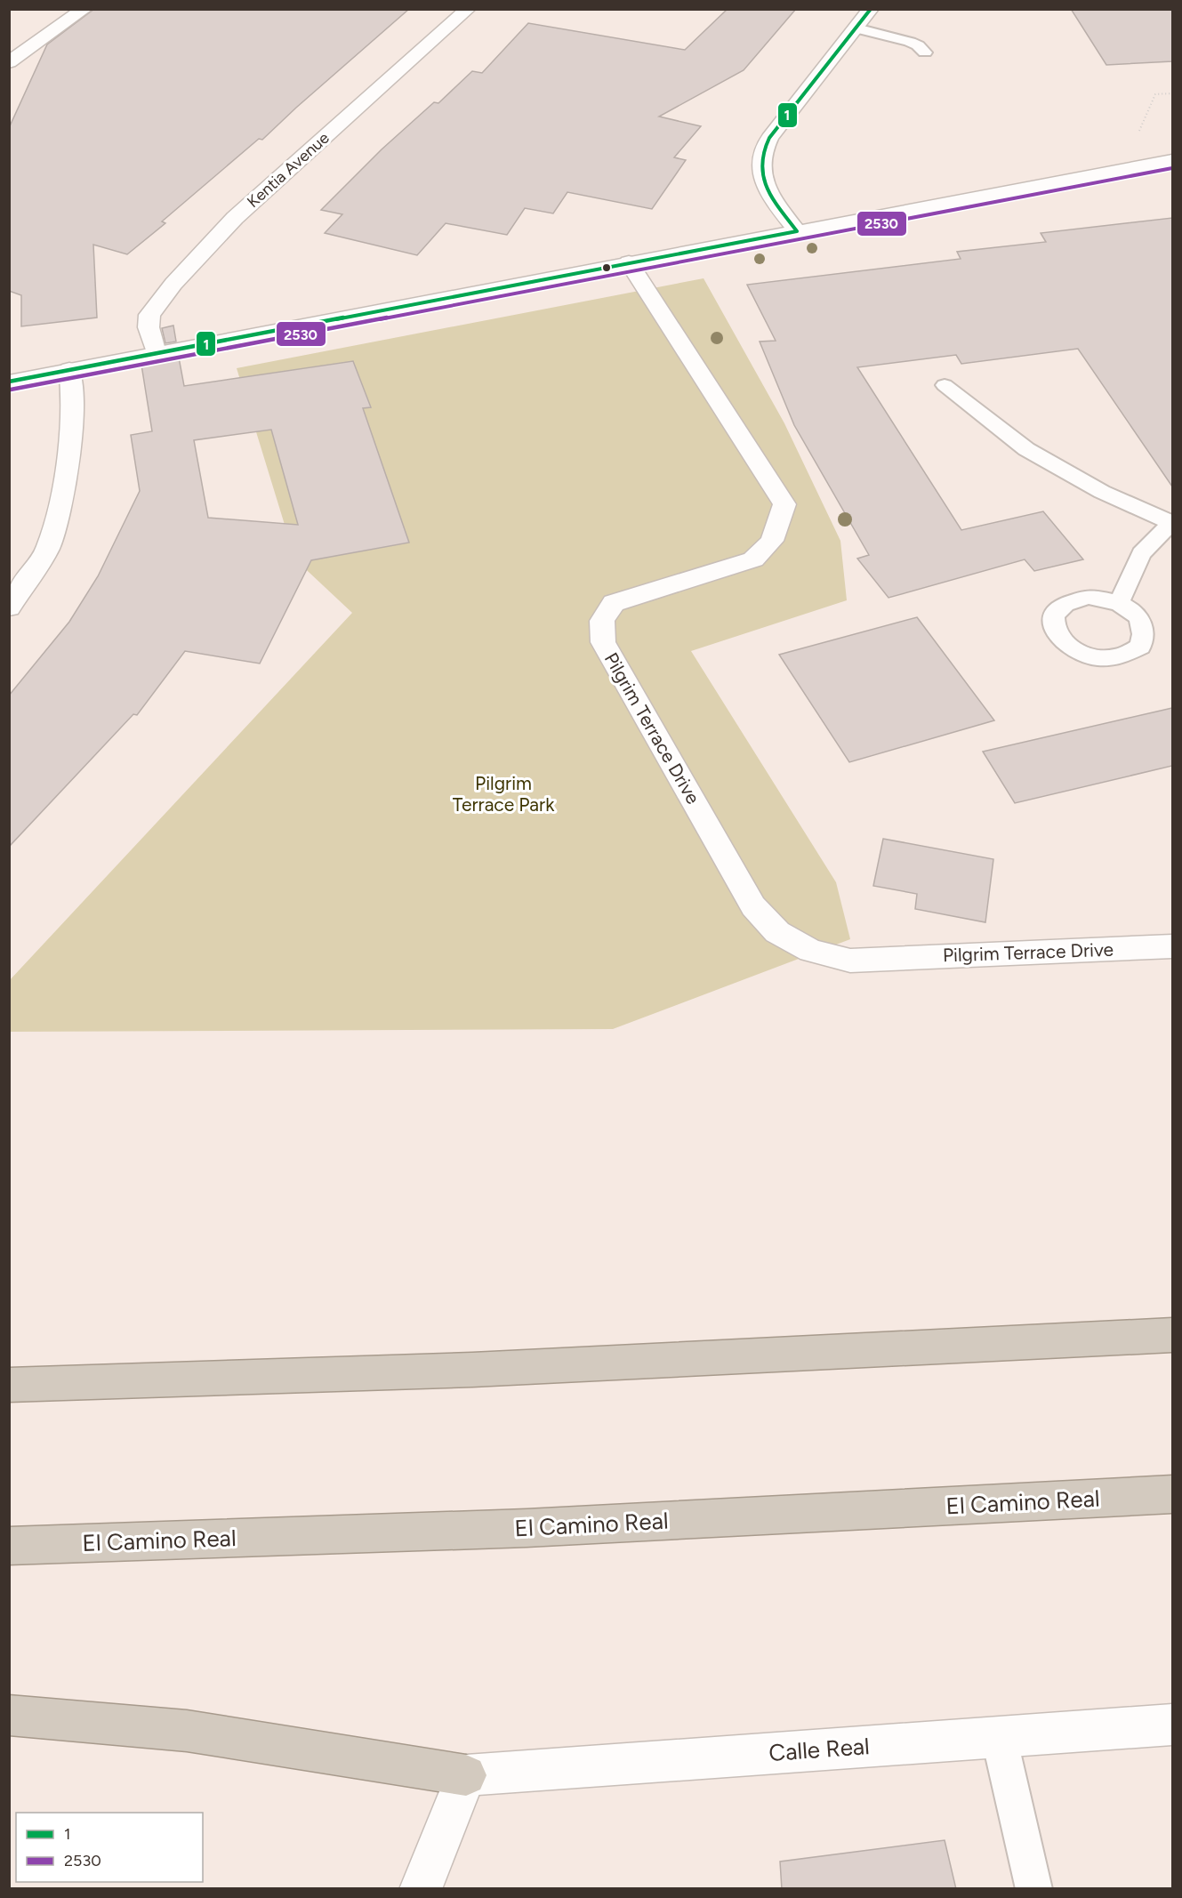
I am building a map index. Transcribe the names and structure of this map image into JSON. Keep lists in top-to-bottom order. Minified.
{"streets":{"highway":["El Camino Real"],"street":["Kentia Avenue","Pilgrim Terrace Drive","Calle Real"]},"parks":["Pilgrim Terrace Park"],"lines":["transit line 1","transit line 2530"],"legend":["1","2530"]}
